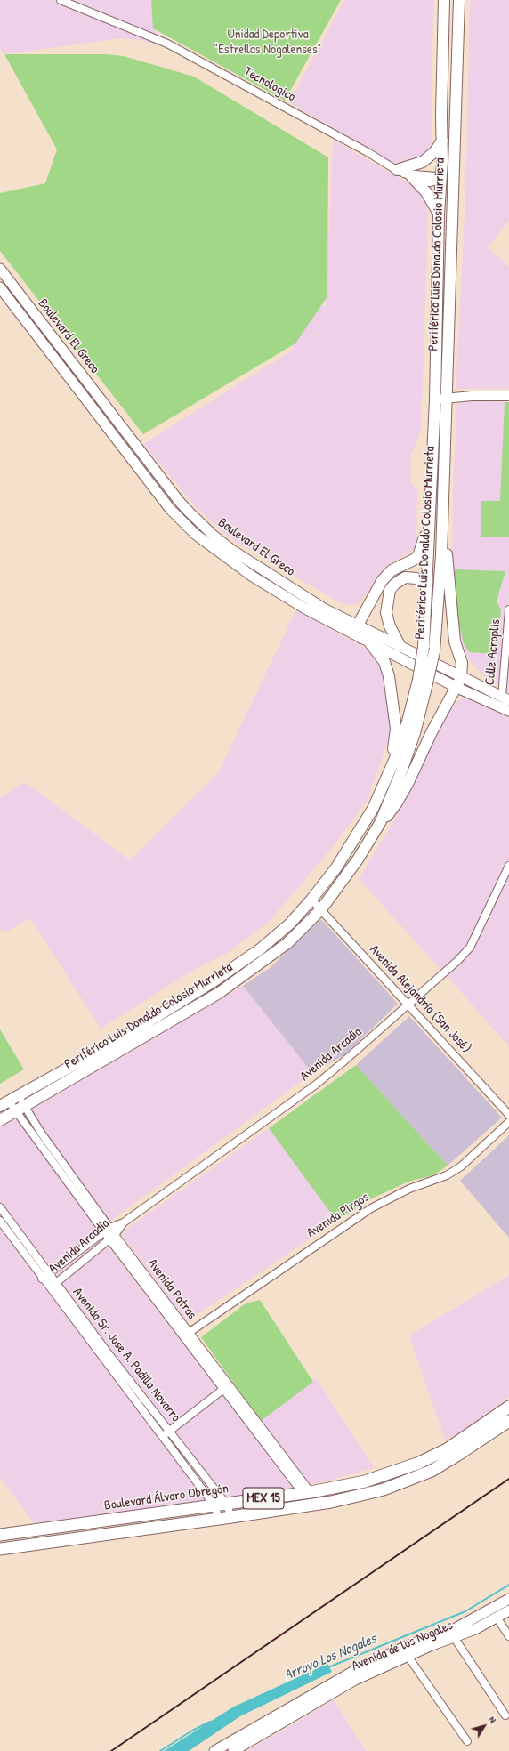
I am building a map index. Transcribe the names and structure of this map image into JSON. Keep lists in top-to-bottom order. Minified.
{"streets":{"highway":["Boulevard Álvaro Obregón","MEX 15"],"main road":["Periférico Luis Donaldo Colosio Murrieta","Boulevard El Greco","Avenida de los Nogales"],"street":["Tecnologico","Calle Acroplis","Avenida Alejandría (San José)","Avenida Arcadia","Avenida Pirgos","Avenida Patras","Avenida Sr. Jose A. Padilla Navarro"]},"crossings":[["Tecnologico","Periférico Luis Donaldo Colosio Murrieta"],["Periférico Luis Donaldo Colosio Murrieta","Avenida Alejandría (San José)"],["Periférico Luis Donaldo Colosio Murrieta","Avenida Patras"],["Boulevard El Greco","Calle Acroplis"],["Avenida Alejandría (San José)","Avenida Arcadia"],["Avenida Arcadia","Avenida Patras"],["Avenida Arcadia","Avenida Sr. Jose A. Padilla Navarro"],["Avenida Pirgos","Avenida Patras"],["Avenida Patras","Boulevard Álvaro Obregón"],["Avenida Sr. Jose A. Padilla Navarro","Boulevard Álvaro Obregón"],["Avenida Sr. Jose A. Padilla Navarro","MEX 15"]],"water":["Arroyo Los Nogales"],"parks":["Unidad Deportiva \"Estrellas Nogalenses\""],"north":"top right"}
